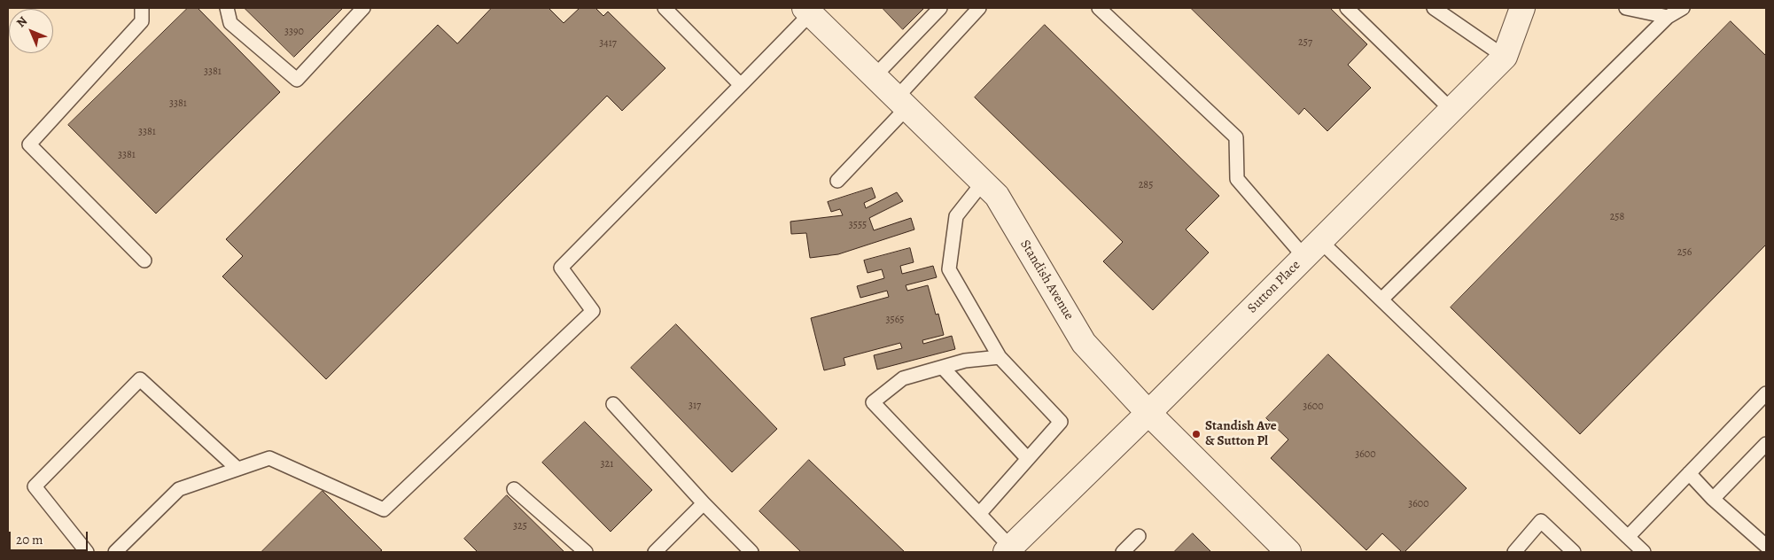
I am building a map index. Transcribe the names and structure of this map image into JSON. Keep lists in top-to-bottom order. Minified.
{"streets":{"street":["Standish Avenue","Sutton Place"]},"crossings":[["Standish Avenue","Sutton Place"]],"places":["Standish Ave & Sutton Pl"],"house_numbers":["3390","257","3417","3381","3381","3381","3381","285","258","3555","256","3565","317","3600","3600","321","3600","325"],"scale_bar":"20 m","north":"top left"}
